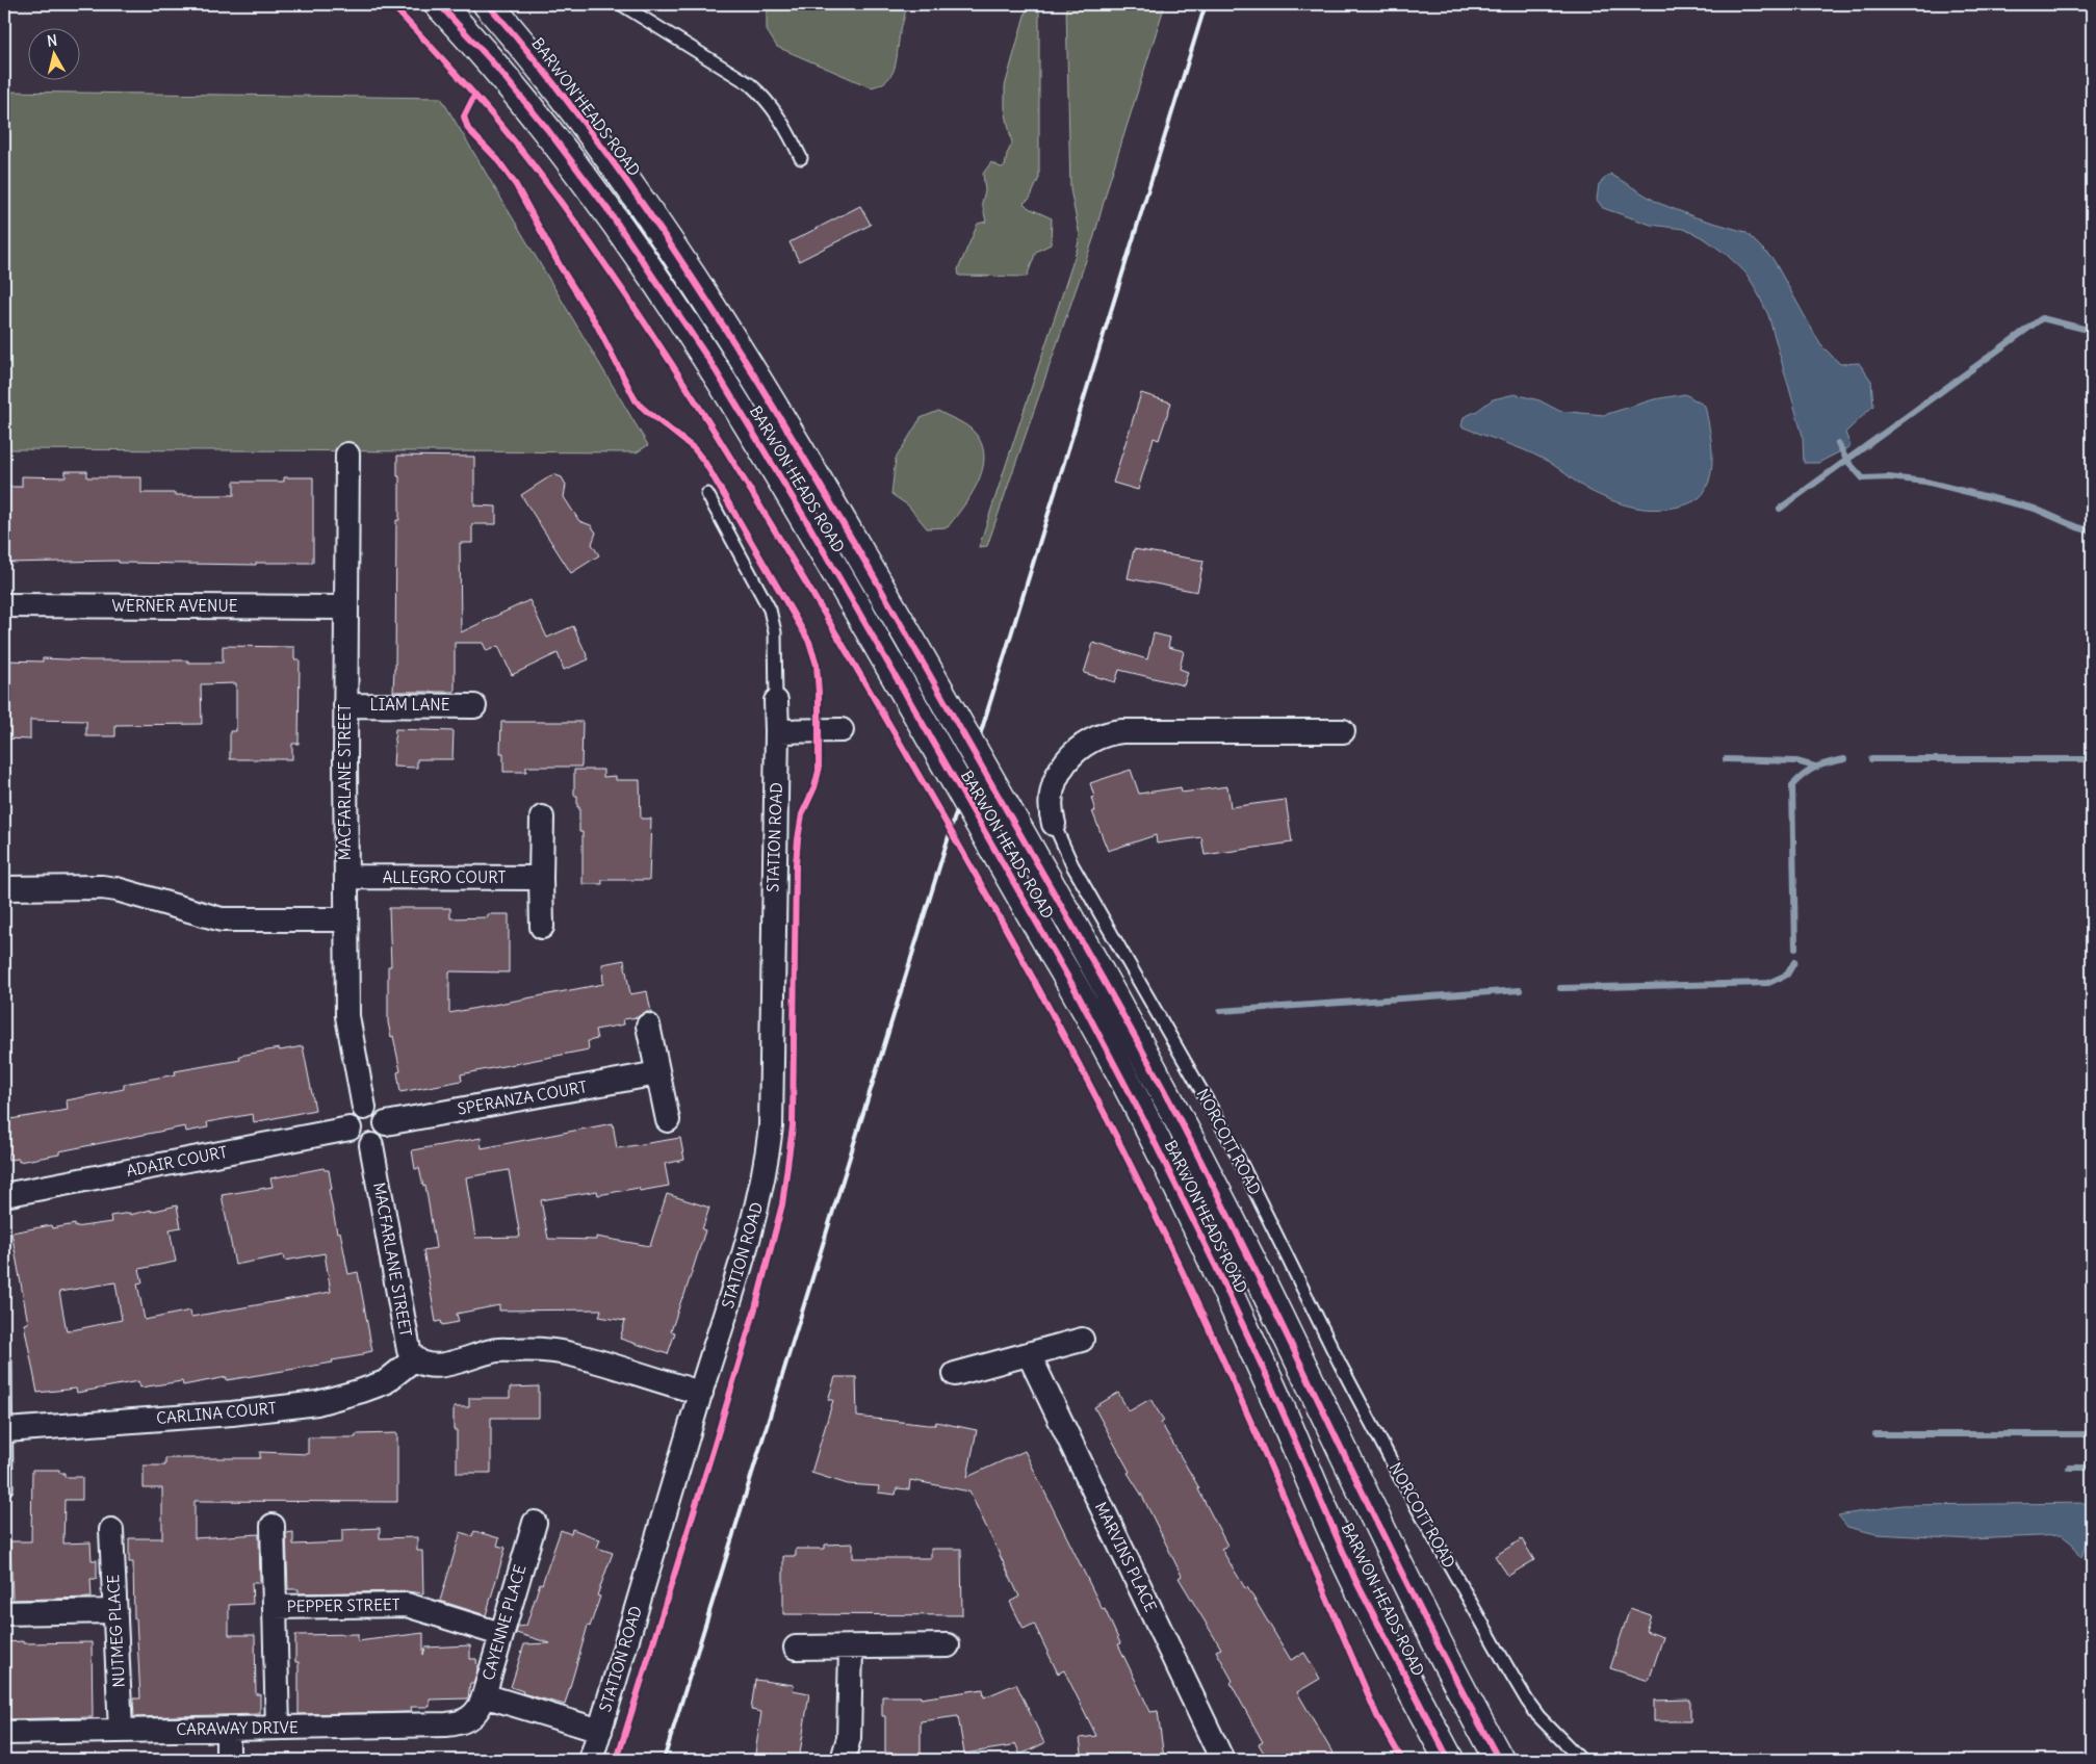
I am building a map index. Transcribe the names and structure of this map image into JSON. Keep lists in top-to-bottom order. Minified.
{"streets":{"main road":["BARWON HEADS ROAD"],"street":["WERNER AVENUE","LIAM LANE","MACFARLANE STREET","STATION ROAD","ALLEGRO COURT","SPERANZA COURT","NORCOTT ROAD","ADAIR COURT","CARLINA COURT","MARVINS PLACE","PEPPER STREET","CAYENNE PLACE","NUTMEG PLACE","CARAWAY DRIVE"]},"crossings":[["WERNER AVENUE","MACFARLANE STREET"],["LIAM LANE","MACFARLANE STREET"],["MACFARLANE STREET","ALLEGRO COURT"],["MACFARLANE STREET","SPERANZA COURT"],["MACFARLANE STREET","ADAIR COURT"],["MACFARLANE STREET","CARLINA COURT"],["SPERANZA COURT","ADAIR COURT"],["PEPPER STREET","CAYENNE PLACE"],["CAYENNE PLACE","CARAWAY DRIVE"],["NUTMEG PLACE","CARAWAY DRIVE"]],"north":"top"}
